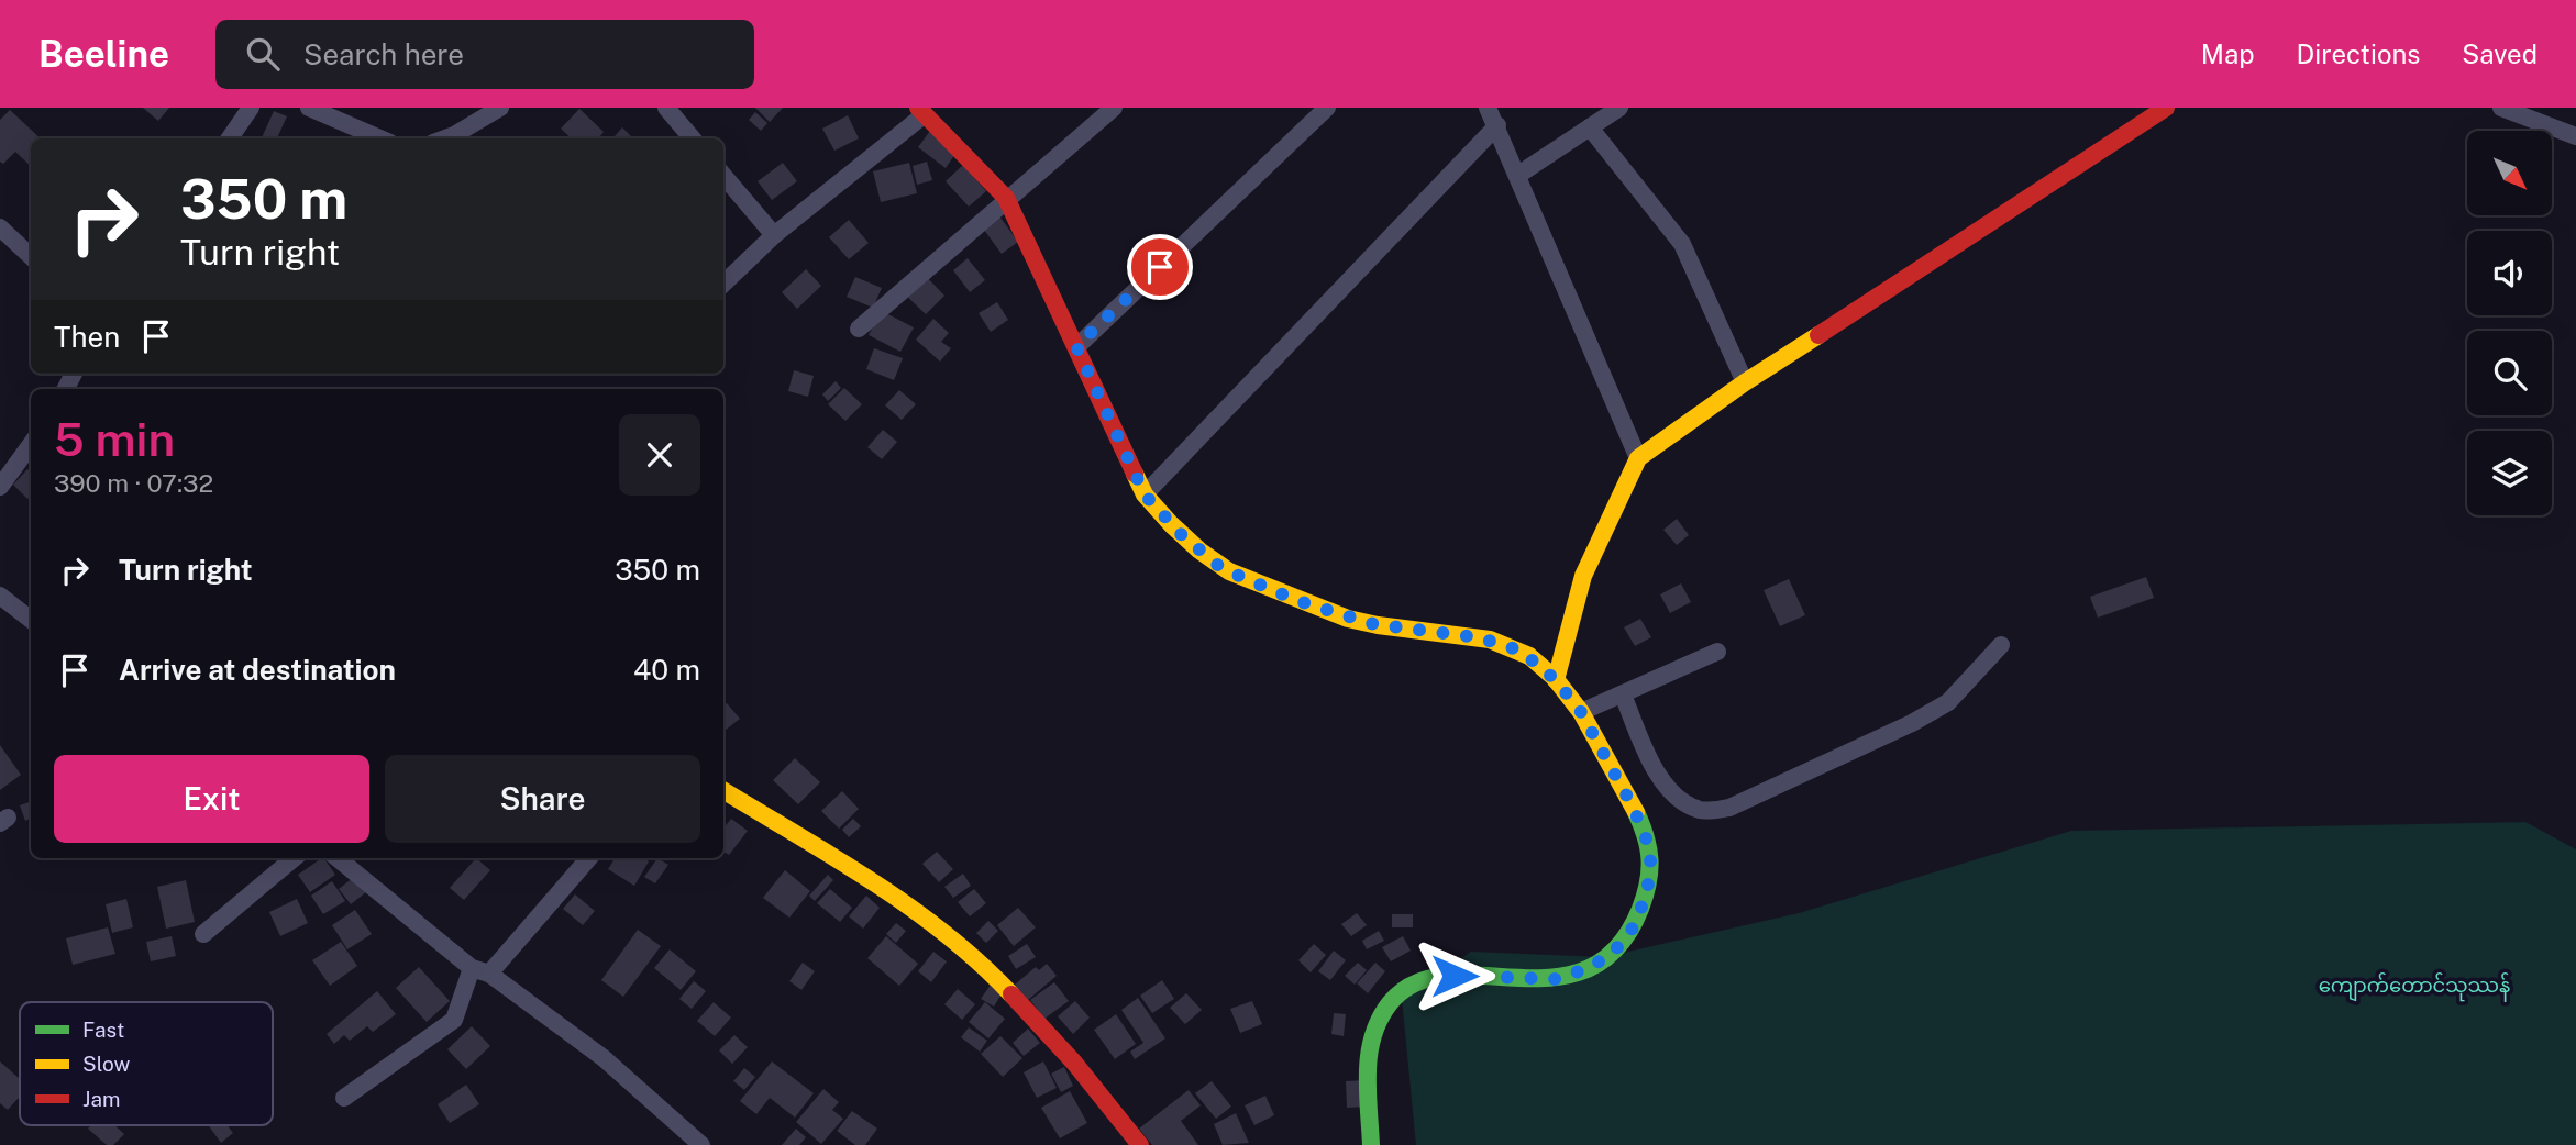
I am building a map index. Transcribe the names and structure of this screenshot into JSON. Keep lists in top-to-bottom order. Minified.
{"parks":["ကျောက်တောင်သုဿန်"],"legend":["Fast","Slow","Jam"],"north":"bottom right","page":{"header":"Beeline","search":"Search here","nav":["Map","Directions","Saved"],"turn":["350 m","Turn right"],"then":"Then","heading":["5 min","390 m · 07:32"],"list":[{"name":"Turn right","value":"350 m"},{"name":"Arrive at destination","value":"40 m"}],"buttons":["Exit","Share"]}}
